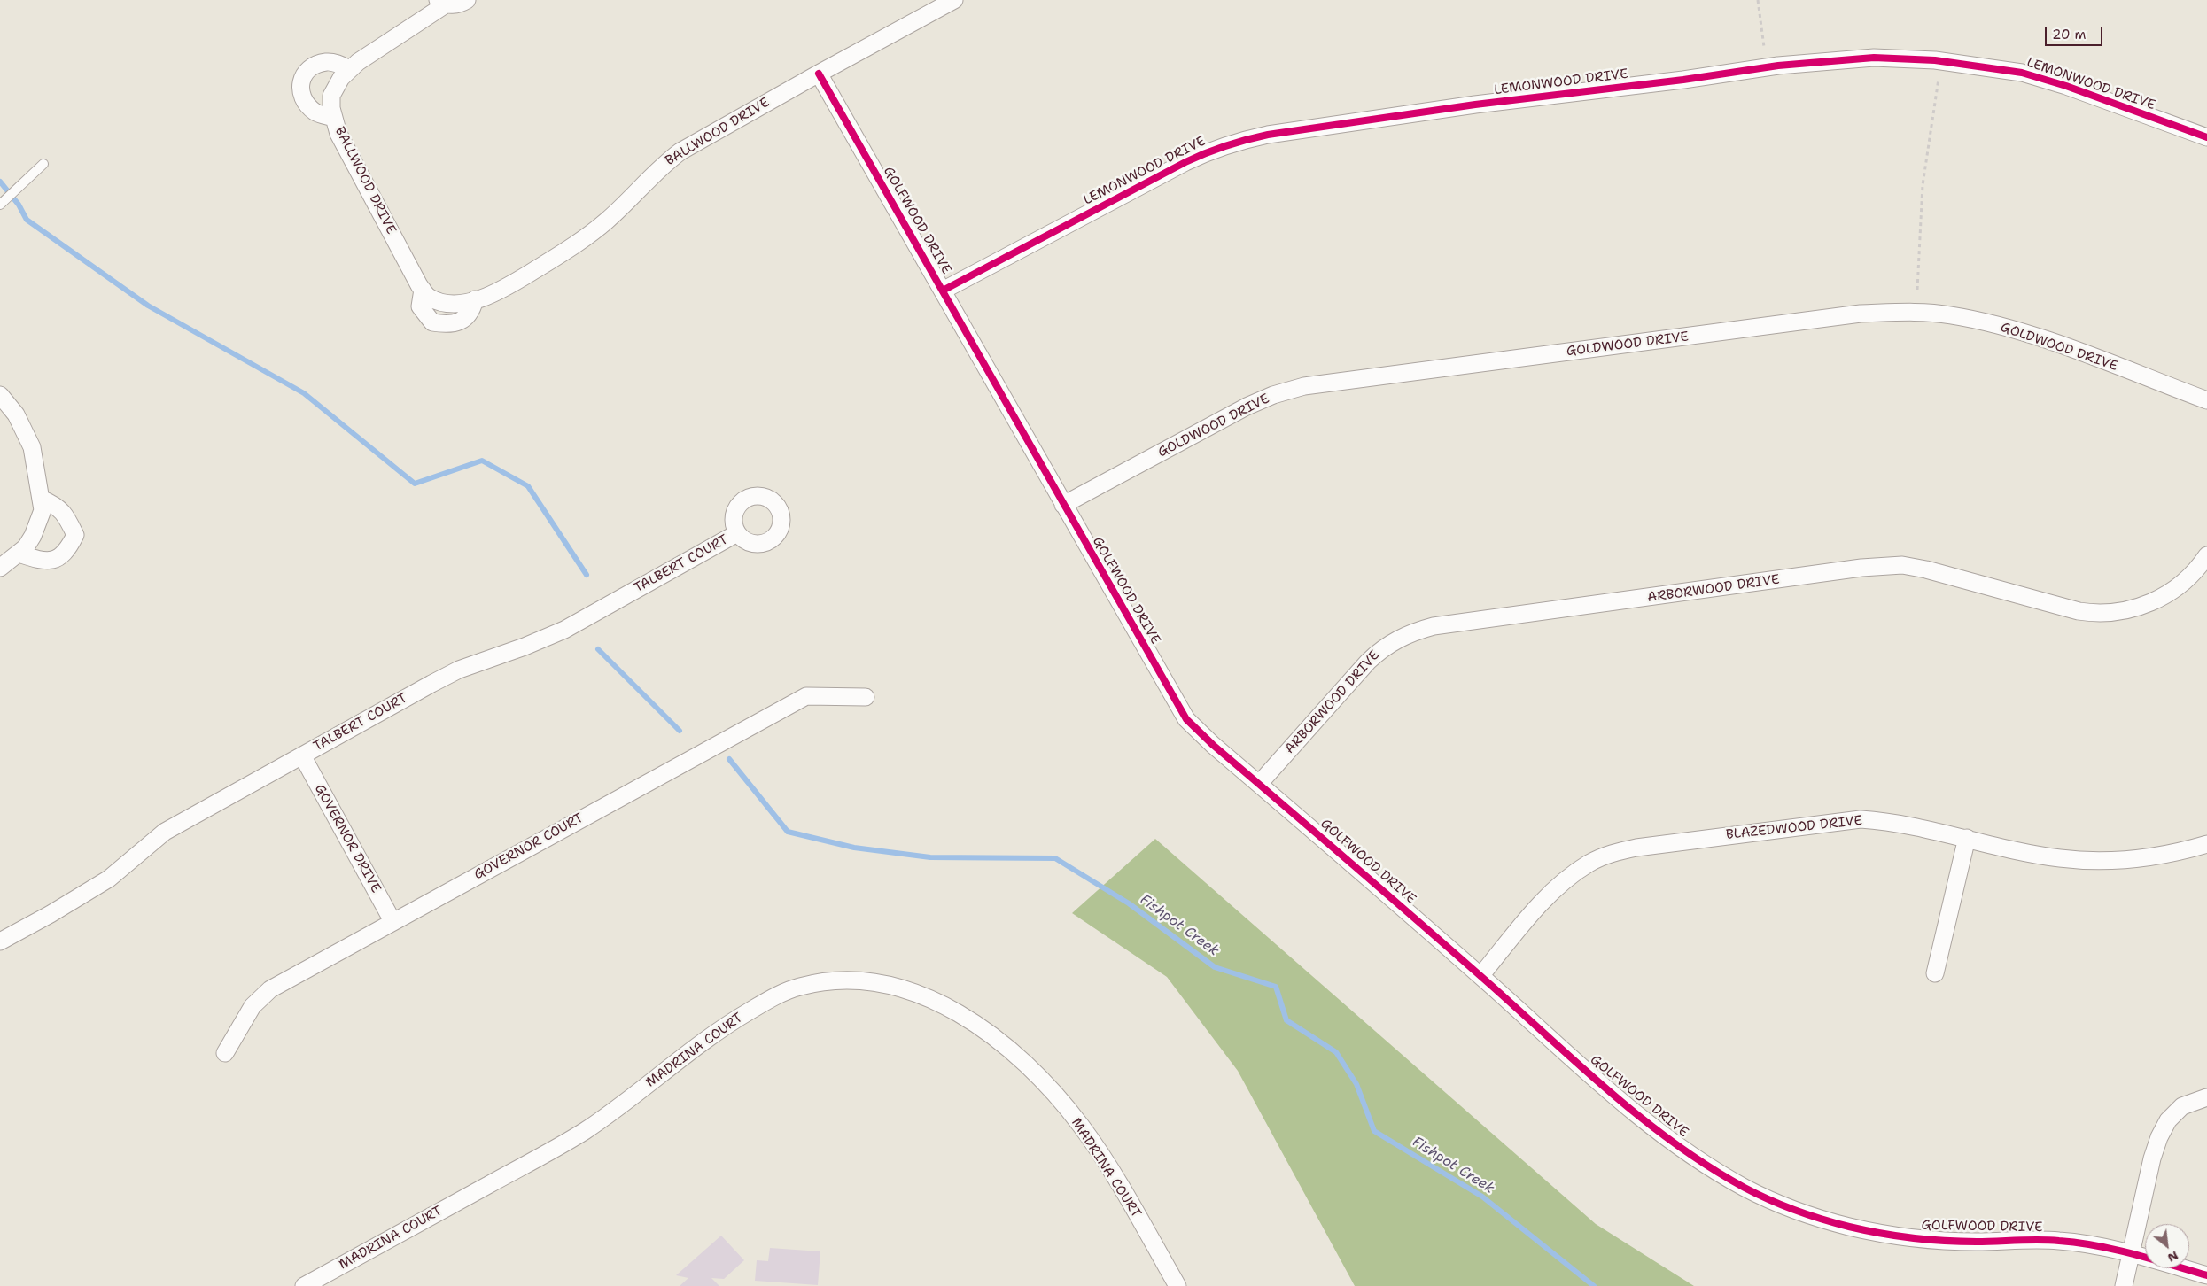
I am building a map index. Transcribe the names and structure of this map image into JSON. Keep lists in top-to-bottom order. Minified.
{"streets":{"street":["LEMONWOOD DRIVE","BALLWOOD DRIVE","GOLFWOOD DRIVE","GOLDWOOD DRIVE","TALBERT COURT","ARBORWOOD DRIVE","BLAZEDWOOD DRIVE","GOVERNOR DRIVE","GOVERNOR COURT","MADRINA COURT"]},"crossings":[["LEMONWOOD DRIVE","GOLFWOOD DRIVE"],["BALLWOOD DRIVE","GOLFWOOD DRIVE"],["GOLFWOOD DRIVE","GOLDWOOD DRIVE"],["GOLFWOOD DRIVE","ARBORWOOD DRIVE"],["GOLFWOOD DRIVE","BLAZEDWOOD DRIVE"],["TALBERT COURT","GOVERNOR DRIVE"],["GOVERNOR DRIVE","GOVERNOR COURT"]],"water":["Fishpot Creek"],"scale_bar":"20 m","north":"bottom right"}
